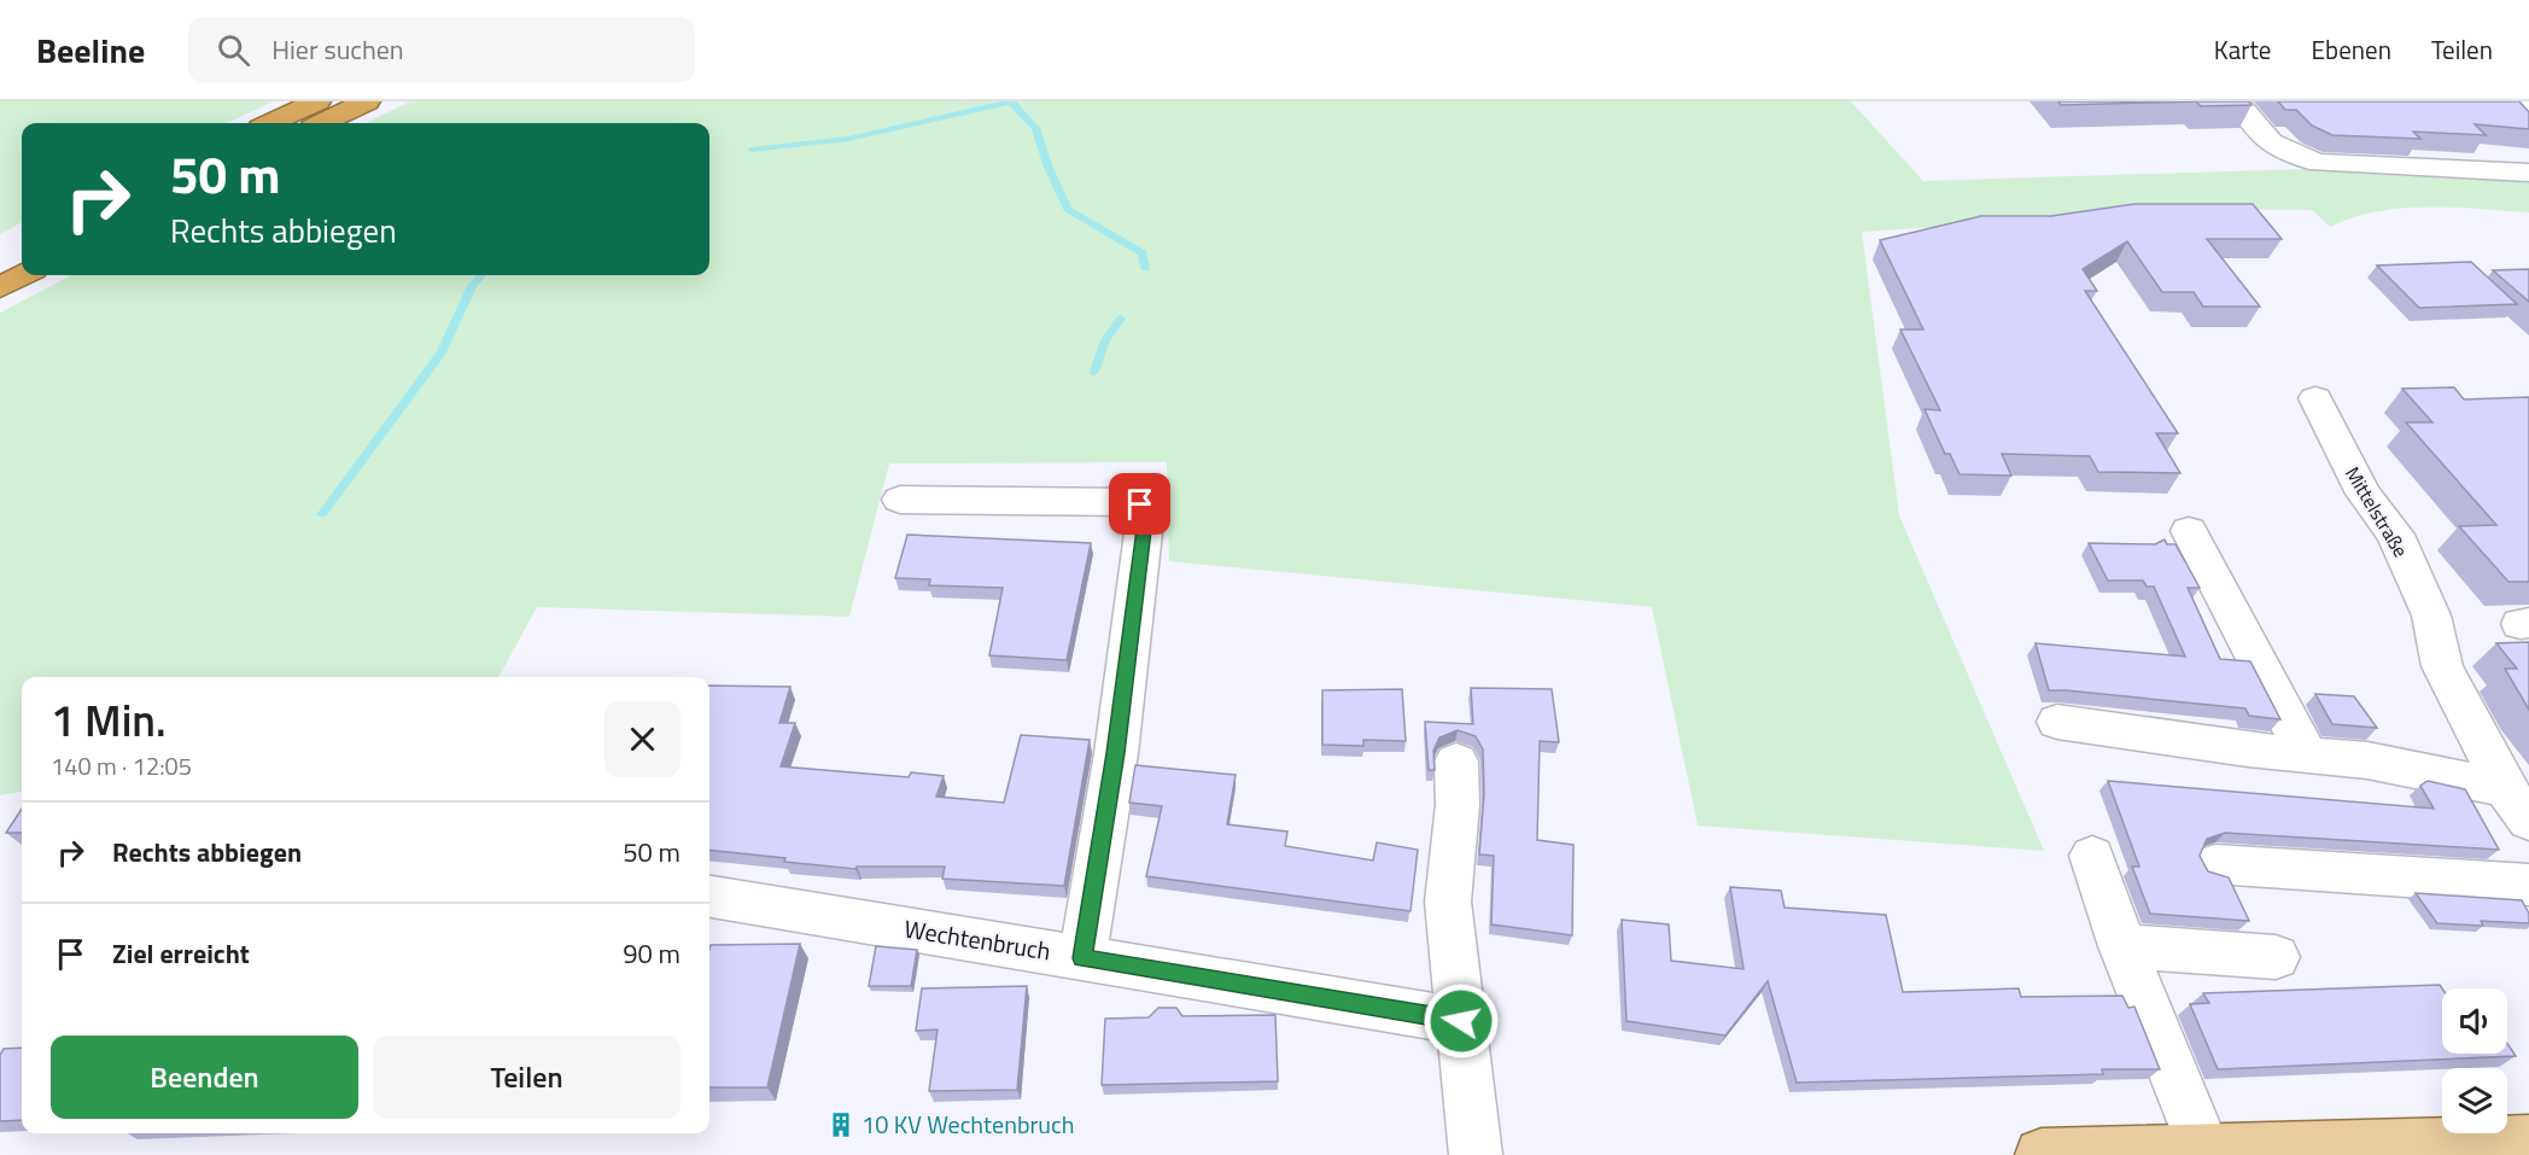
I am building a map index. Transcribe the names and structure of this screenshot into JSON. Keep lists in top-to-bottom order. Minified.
{"streets":{"street":["Mittelstraße","Wechtenbruch"]},"places":{"building":["10 KV Wechtenbruch"]},"page":{"header":"Beeline","search":"Hier suchen","nav":["Karte","Ebenen","Teilen"],"turn":["50 m","Rechts abbiegen"],"heading":["1 Min.","140 m · 12:05"],"list":[{"name":"Rechts abbiegen","value":"50 m"},{"name":"Ziel erreicht","value":"90 m"}],"buttons":["Beenden","Teilen"]}}
